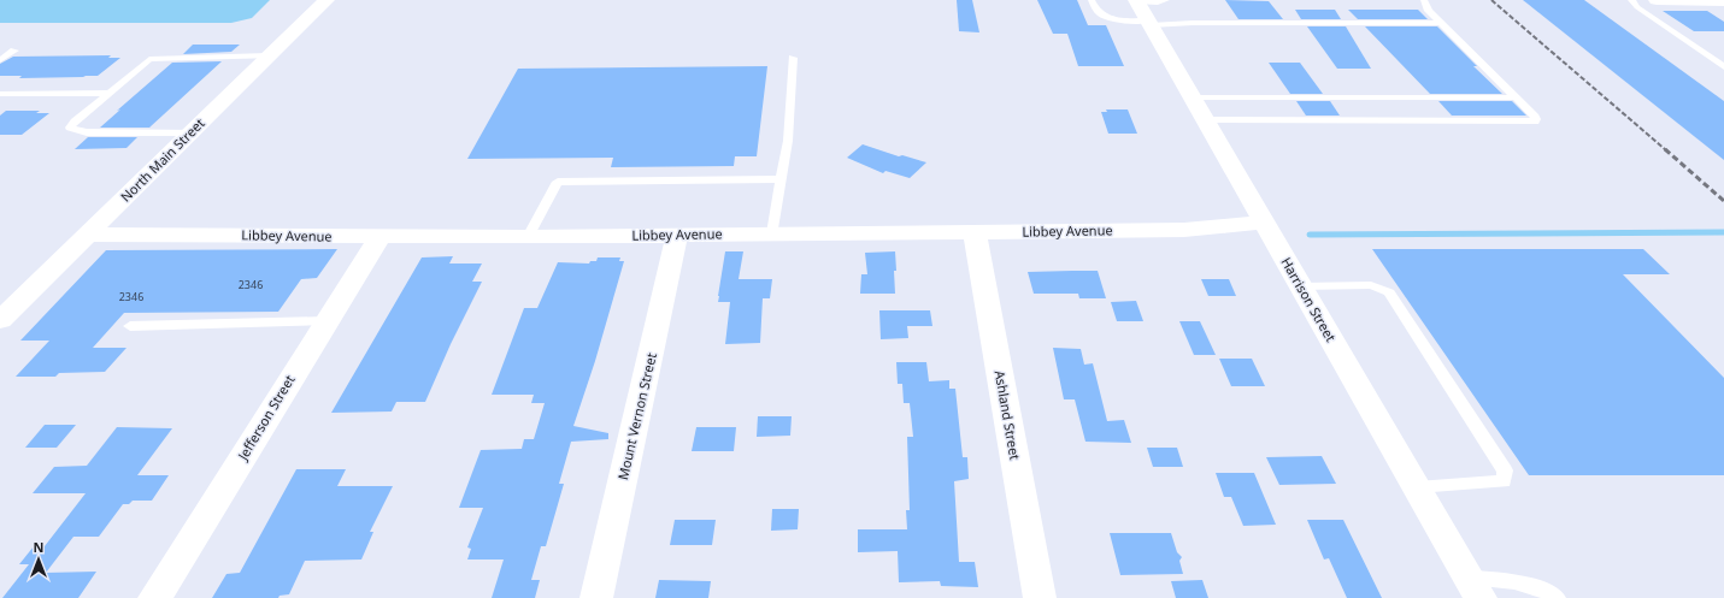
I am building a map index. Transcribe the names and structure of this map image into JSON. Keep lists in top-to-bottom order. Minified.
{"streets":{"street":["North Main Street","Libbey Avenue","Harrison Street","Ashland Street","Mount Vernon Street","Jefferson Street"]},"crossings":[["North Main Street","Libbey Avenue"],["Libbey Avenue","Harrison Street"],["Libbey Avenue","Ashland Street"],["Libbey Avenue","Mount Vernon Street"],["Libbey Avenue","Jefferson Street"]],"house_numbers":["2346","2346"],"north":"top"}
